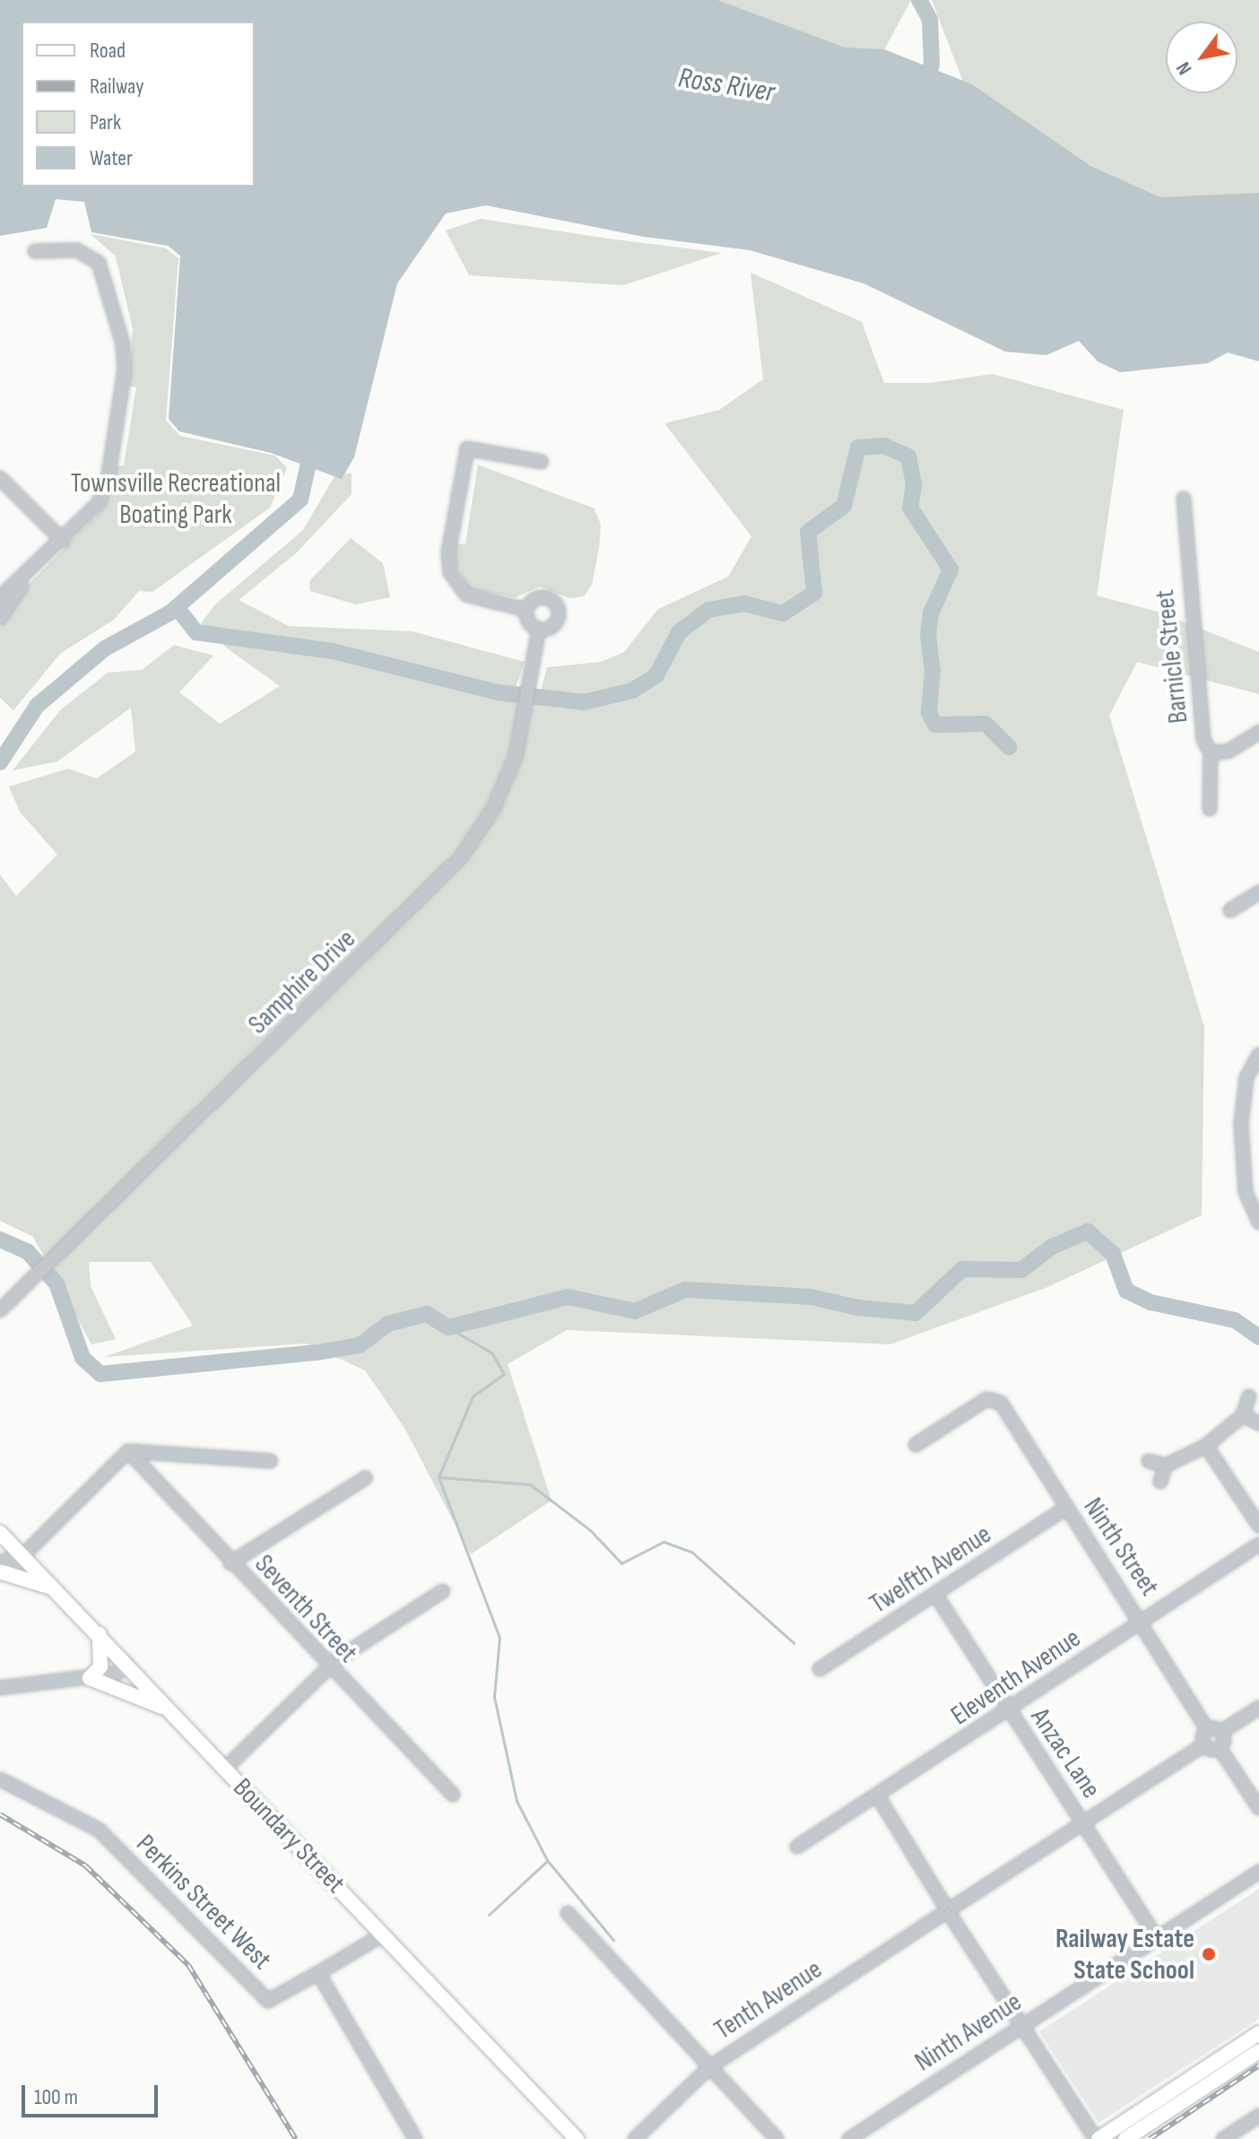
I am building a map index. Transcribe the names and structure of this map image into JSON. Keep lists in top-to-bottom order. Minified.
{"streets":{"main road":["Boundary Street"],"street":["Barnicle Street","Samphire Drive","Ninth Street","Twelfth Avenue","Seventh Street","Eleventh Avenue","Anzac Lane","Perkins Street West","Tenth Avenue","Ninth Avenue"]},"crossings":[["Ninth Street","Twelfth Avenue"],["Ninth Street","Eleventh Avenue"],["Twelfth Avenue","Anzac Lane"],["Eleventh Avenue","Anzac Lane"],["Anzac Lane","Tenth Avenue"],["Anzac Lane","Ninth Avenue"]],"water":["Ross River"],"parks":["Townsville Recreational Boating Park"],"places":["Railway Estate State School"],"legend":["Road","Railway","Park","Water"],"scale_bar":"100 m","north":"bottom left"}
